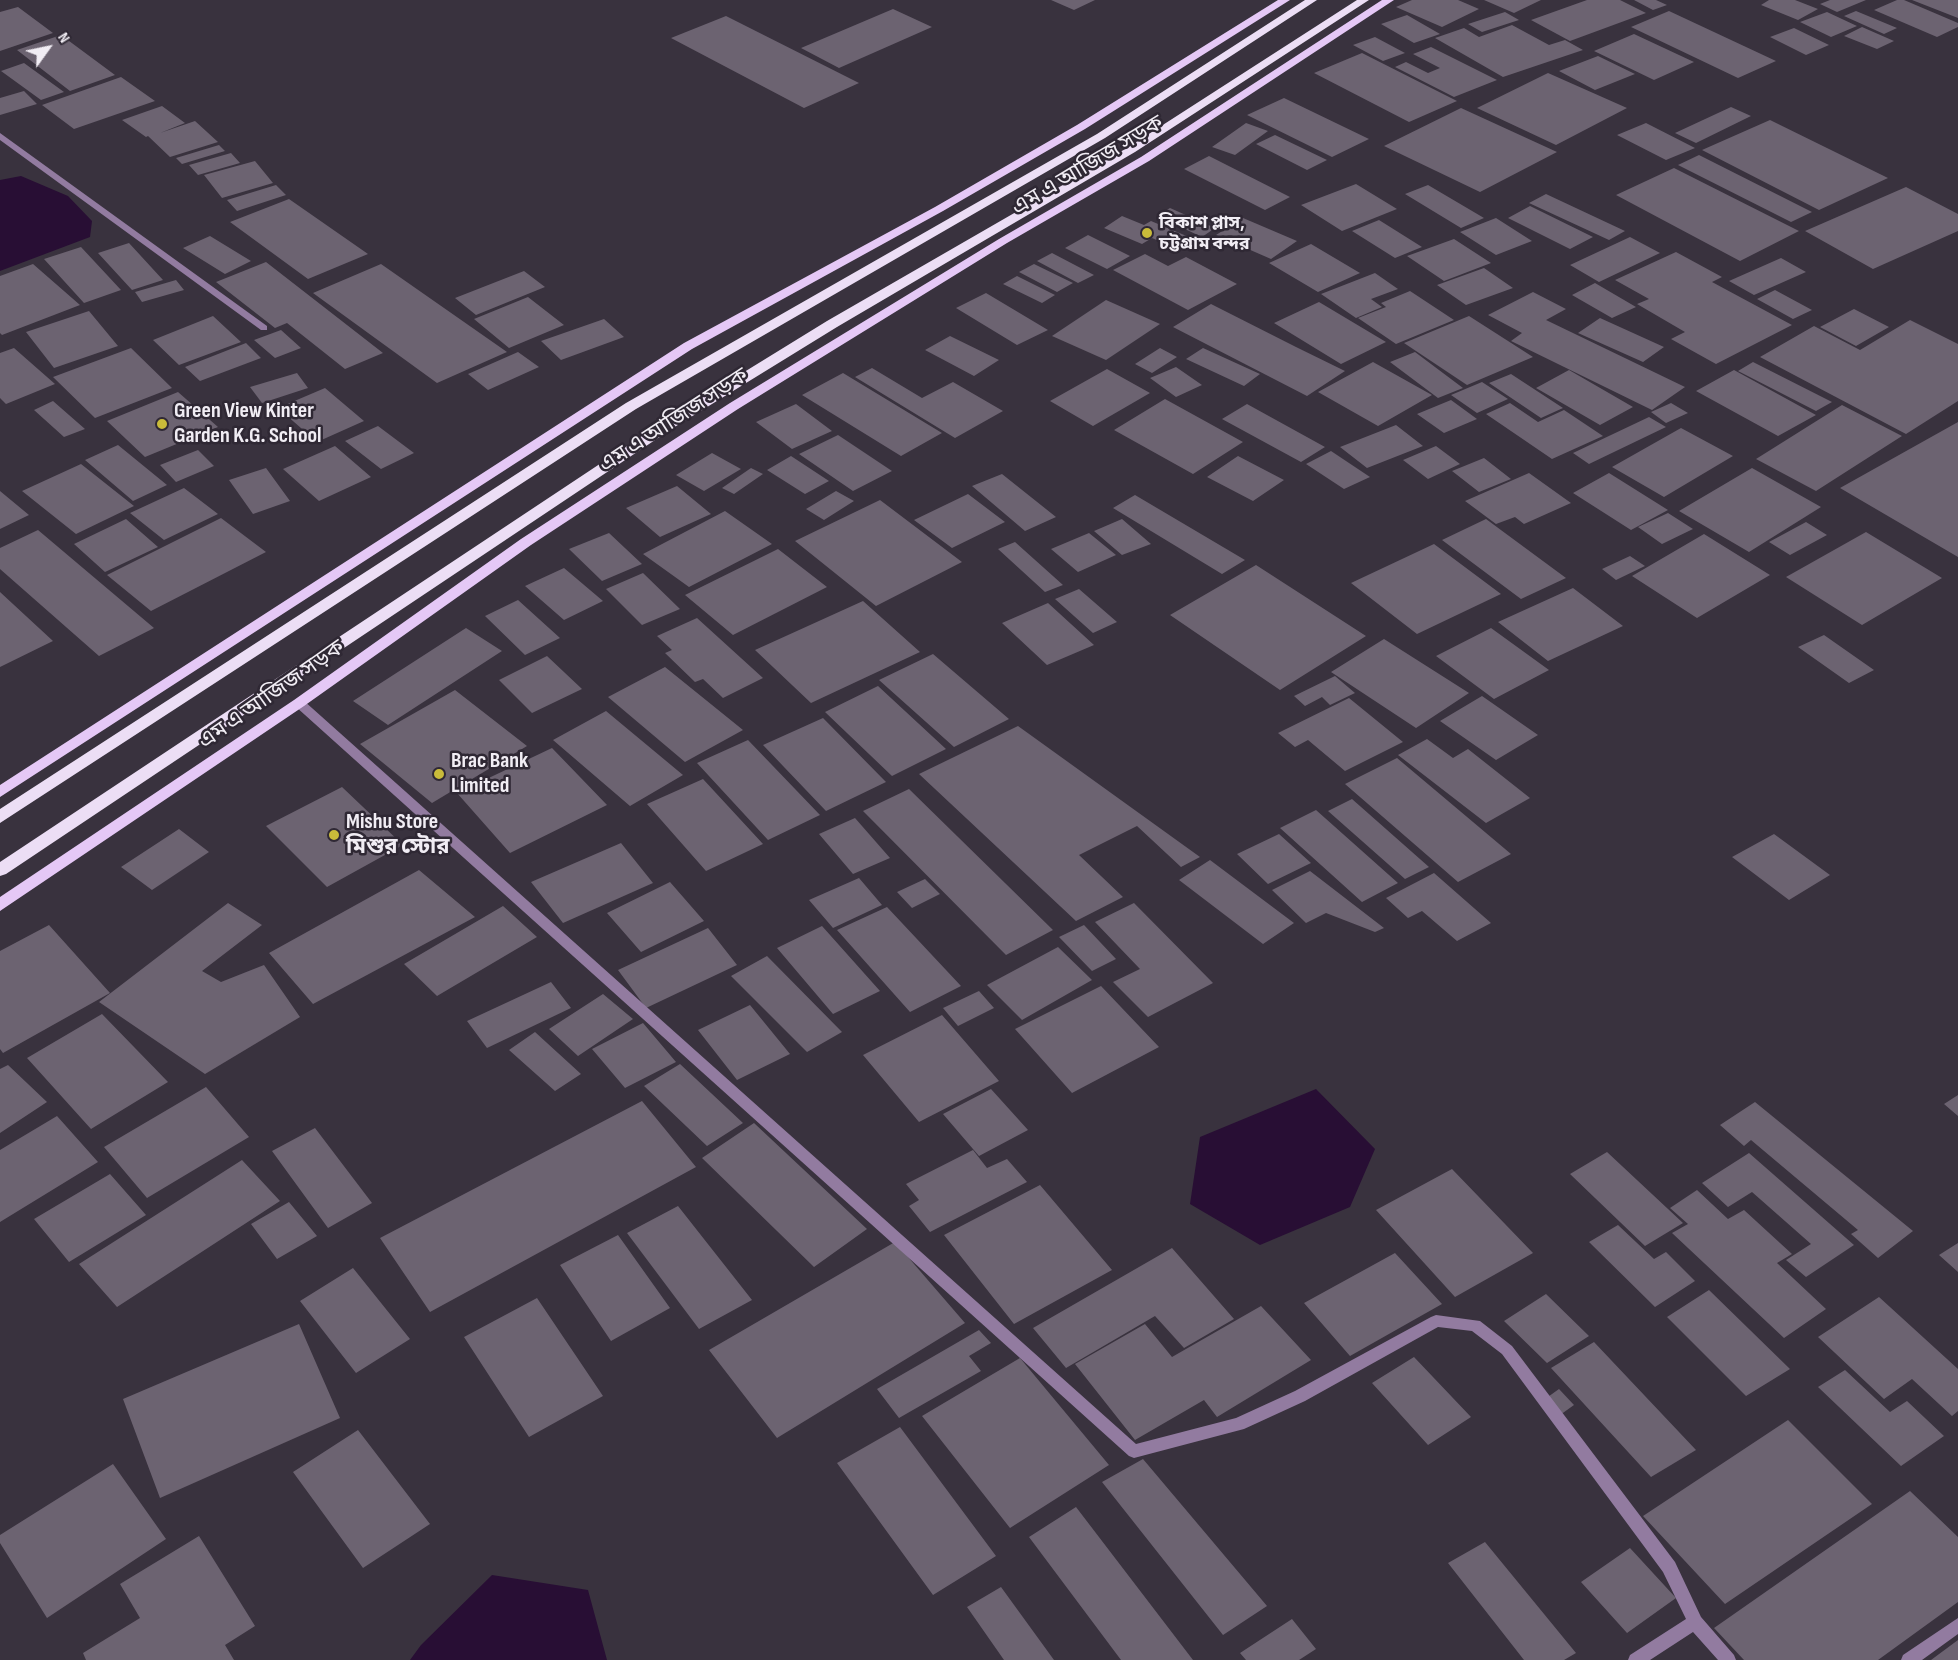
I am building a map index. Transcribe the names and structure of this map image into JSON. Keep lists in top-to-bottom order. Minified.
{"streets":{"main road":["এম এ আজিজ সড়ক"]},"places":["বিকাশ প্লাস, চট্টগ্রাম বন্দর","Green View Kinter Garden K.G. School","Brac Bank Limited","Mishu Store মিশুর স্টোর"],"north":"top right"}
